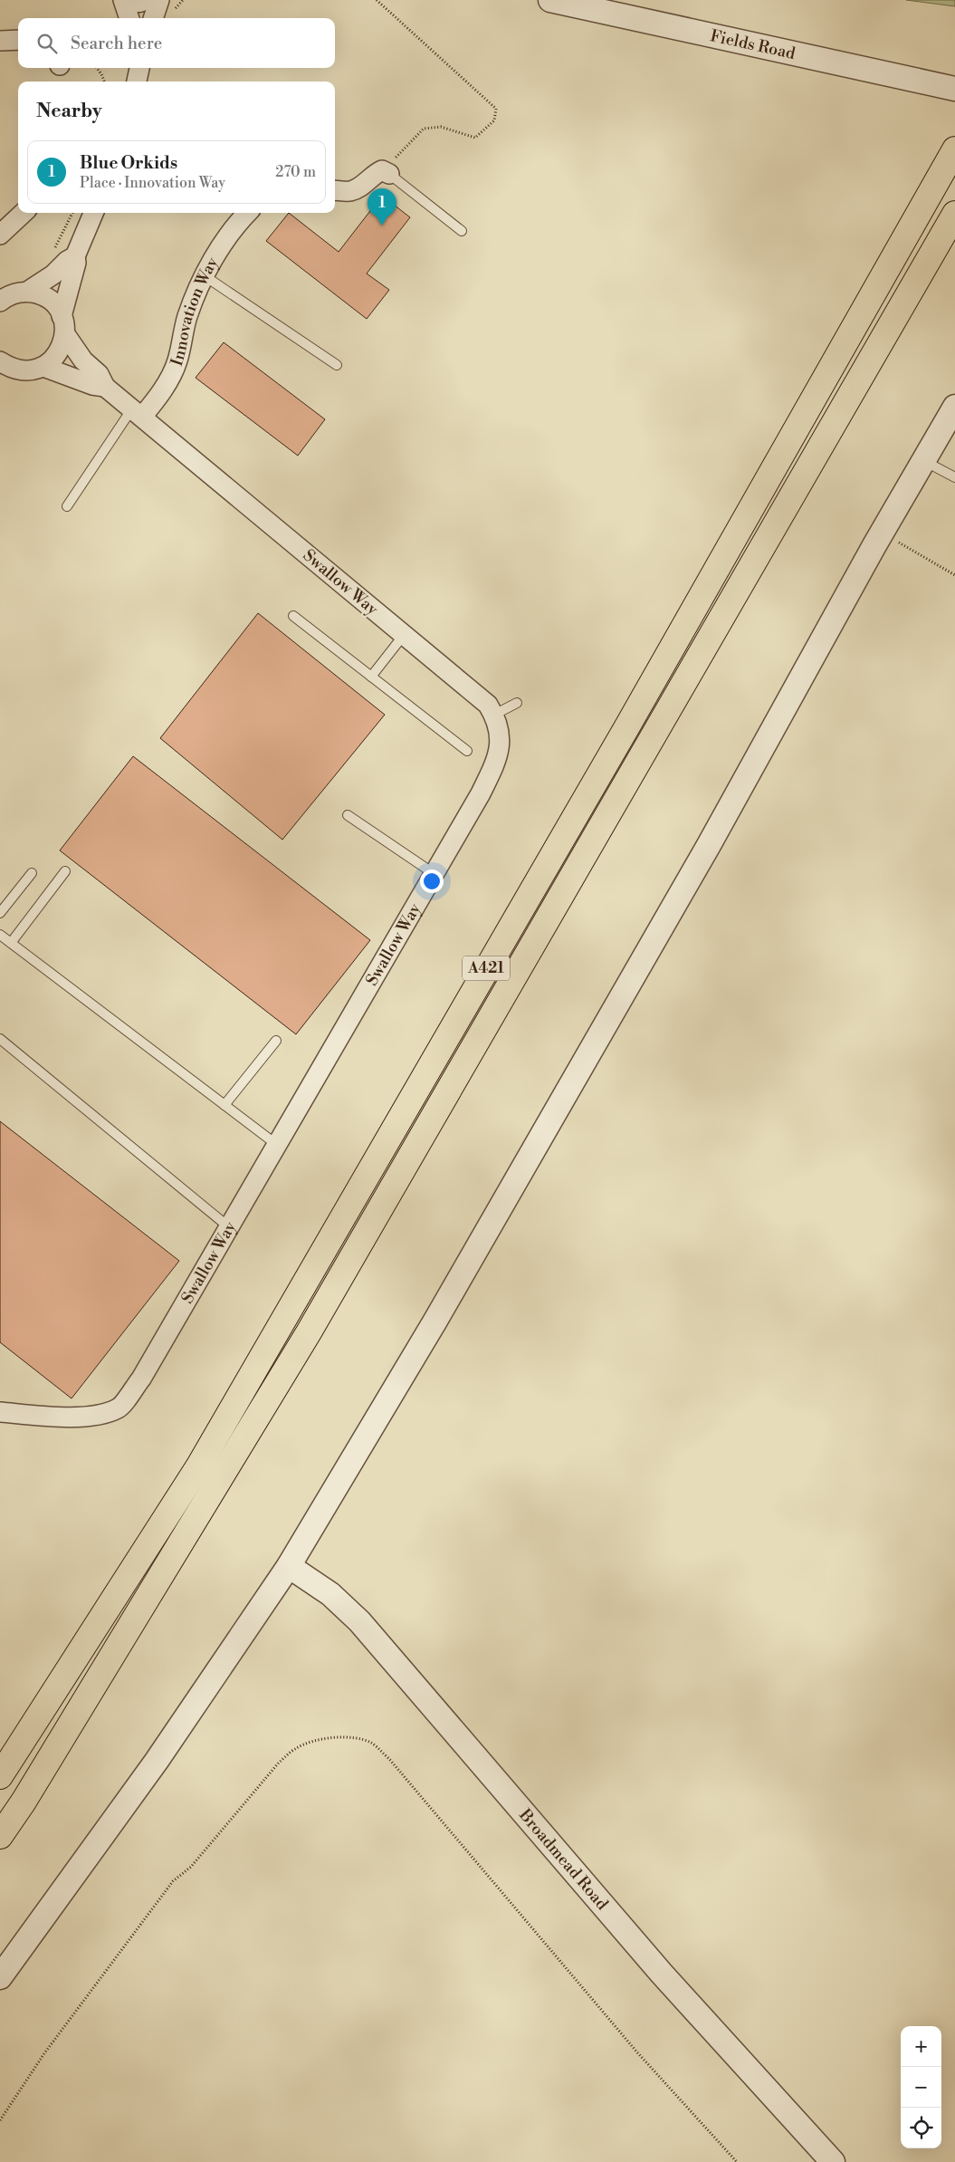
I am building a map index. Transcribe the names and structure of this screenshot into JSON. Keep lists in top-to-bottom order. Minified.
{"streets":{"highway":["A421"],"street":["Fields Road","Innovation Way","Swallow Way","Broadmead Road"]},"crossings":[["Innovation Way","Swallow Way"]],"page":{"search":"Search here","heading":"Nearby","list":[{"mark":"1","name":"Blue Orkids","note":"Place · Innovation Way","value":"270 m"}],"pins":"1","map_buttons":["+","−"]}}
